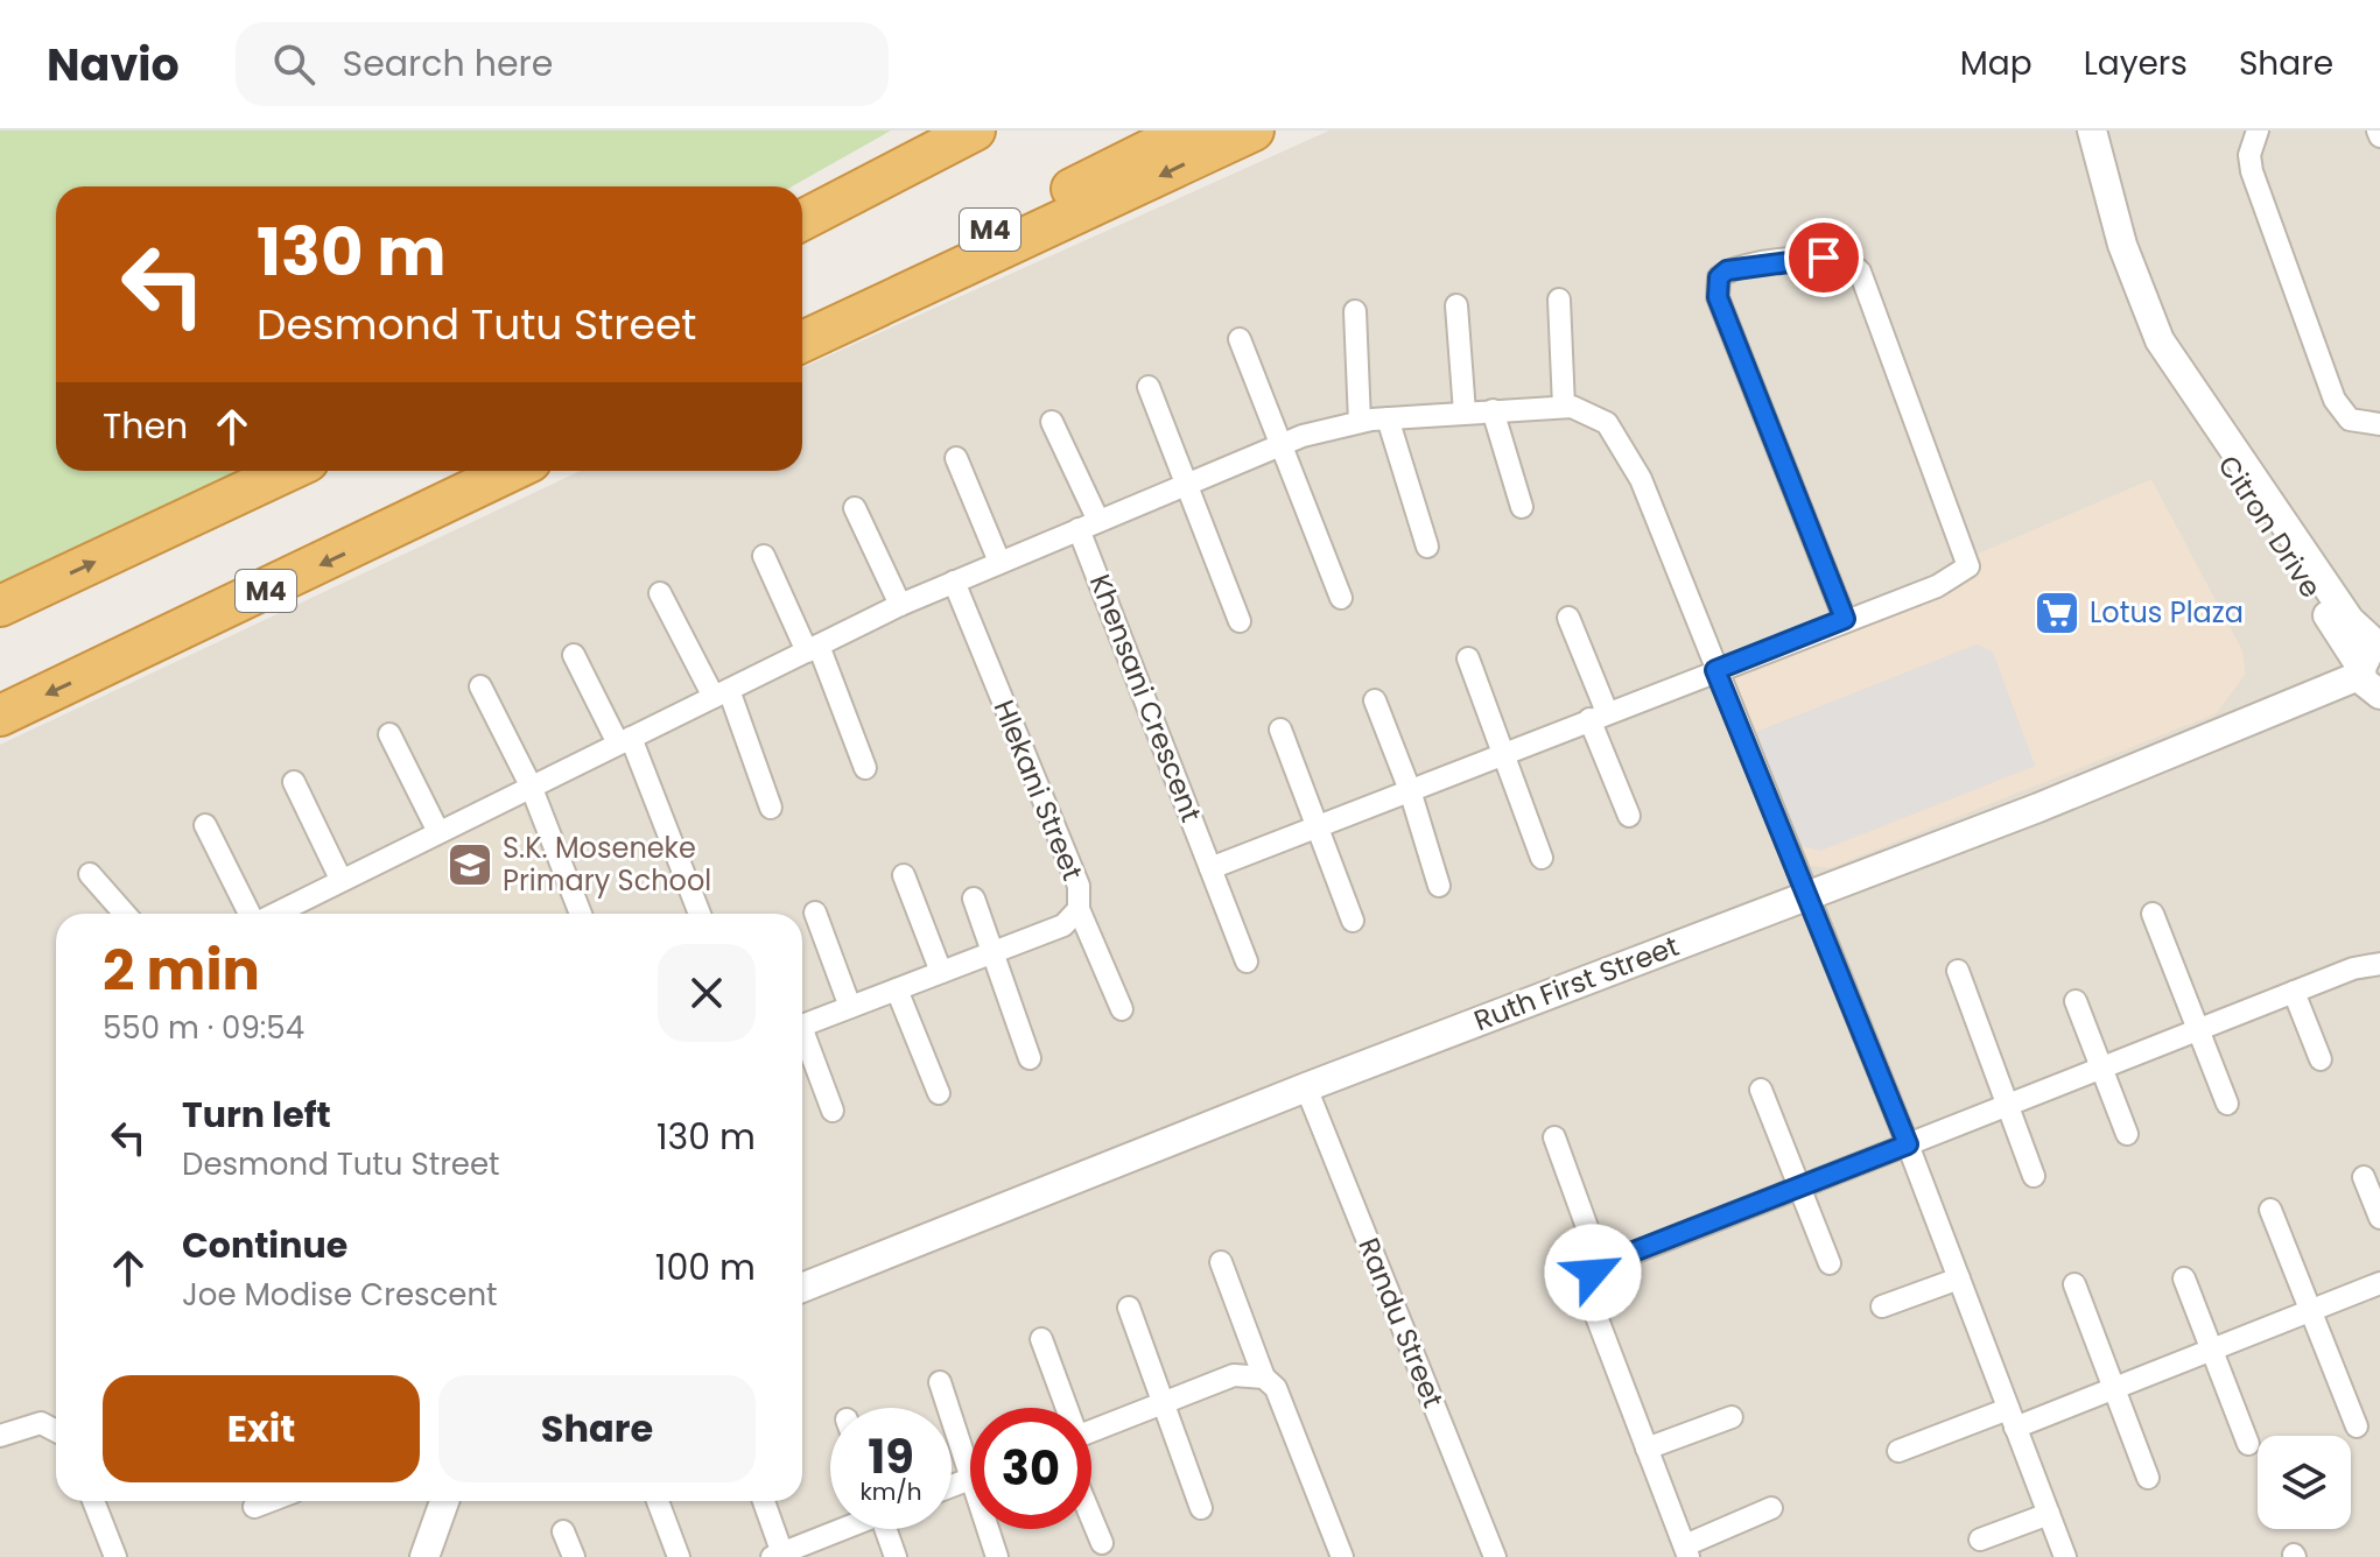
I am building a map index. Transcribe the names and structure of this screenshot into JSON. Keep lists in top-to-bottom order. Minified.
{"streets":{"highway":["M4"],"street":["Citron Drive","Khensani Crescent","Hlekani Street","Ruth First Street","Randu Street"]},"crossings":[["Citron Drive","Ruth First Street"],["Ruth First Street","Randu Street"]],"places":{"supermarket":["Lotus Plaza"],"school or university":["S.K. Moseneke Primary School"]},"page":{"header":"Navio","search":"Search here","nav":["Map","Layers","Share"],"turn":["130 m","Desmond Tutu Street"],"then":"Then","heading":["2 min","550 m · 09:54"],"list":[{"name":"Turn left","note":"Desmond Tutu Street","value":"130 m"},{"name":"Continue","note":"Joe Modise Crescent","value":"100 m"}],"buttons":["Exit","Share"],"speed":"19 km/h","limit":"30"}}
